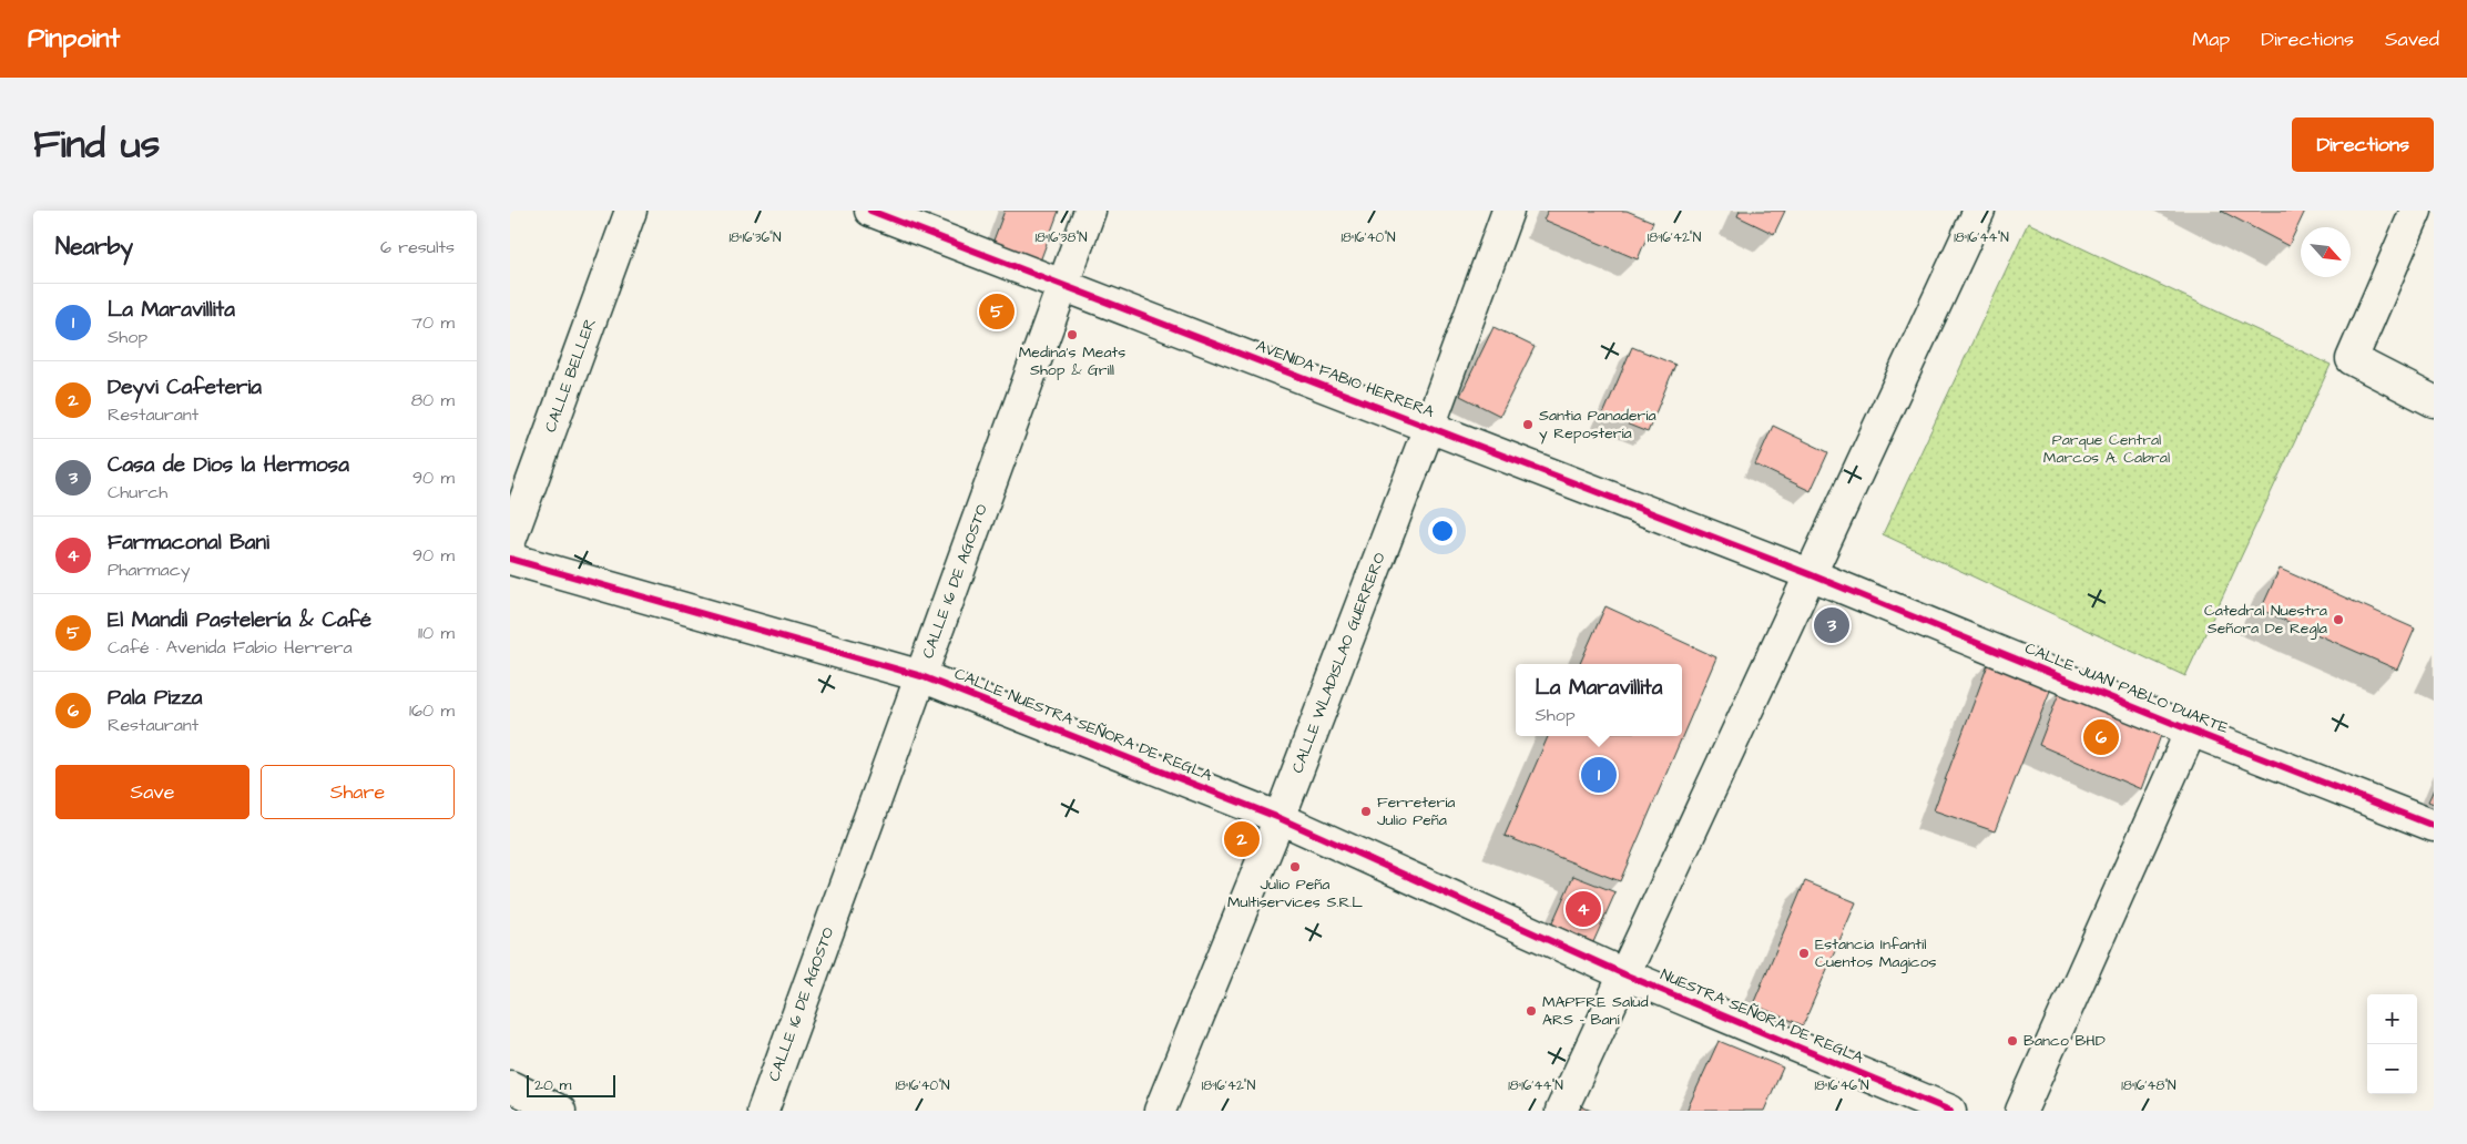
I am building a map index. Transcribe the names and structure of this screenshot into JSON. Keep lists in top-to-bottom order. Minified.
{"streets":{"street":["CALLE BELLER","AVENIDA FABIO HERRERA","CALLE 16 DE AGOSTO","CALLE WLADISLAO GUERRERO","CALLE JUAN PABLO DUARTE","CALLE NUESTRA SEÑORA DE REGLA","NUESTRA SEÑORA DE REGLA"]},"crossings":[["AVENIDA FABIO HERRERA","CALLE 16 DE AGOSTO"],["AVENIDA FABIO HERRERA","CALLE WLADISLAO GUERRERO"],["AVENIDA FABIO HERRERA","CALLE JUAN PABLO DUARTE"],["CALLE 16 DE AGOSTO","CALLE NUESTRA SEÑORA DE REGLA"],["CALLE WLADISLAO GUERRERO","CALLE NUESTRA SEÑORA DE REGLA"],["CALLE NUESTRA SEÑORA DE REGLA","NUESTRA SEÑORA DE REGLA"]],"parks":["Parque Central Marcos A. Cabral"],"places":["Medina’s Meats Shop & Grill","Santia Panadería y Repostería","Catedral Nuestra Señora De Regla","Ferretería Julio Peña","Julio Peña Multiservices S.R.L","Estancia Infantil Cuentos Magicos","MAPFRE Salud ARS - Baní","Banco BHD"],"scale_bar":"20 m","north":"bottom right","page":{"header":"Pinpoint","nav":["Map","Directions","Saved"],"title":"Find us","buttons":["Directions",["Save","Share"]],"heading":["Nearby","6 results"],"list":[{"mark":"1","name":"La Maravillita","note":"Shop","value":"70 m"},{"mark":"2","name":"Deyvi Cafeteria","note":"Restaurant","value":"80 m"},{"mark":"3","name":"Casa de Dios la Hermosa","note":"Church","value":"90 m"},{"mark":"4","name":"Farmaconal Bani","note":"Pharmacy","value":"90 m"},{"mark":"5","name":"El Mandil Pastelería & Café","note":"Café · Avenida Fabio Herrera","value":"110 m"},{"mark":"6","name":"Pala Pizza","note":"Restaurant","value":"160 m"}],"pins":["5","3","6","1","2","4"],"popup":["La Maravillita","Shop"],"map_buttons":["+","−"],"scale":"20 m"},"coordinates":["18°16'36\"N","18°16'38\"N","18°16'40\"N","18°16'42\"N","18°16'44\"N","18°16'46\"N","18°16'48\"N"]}
